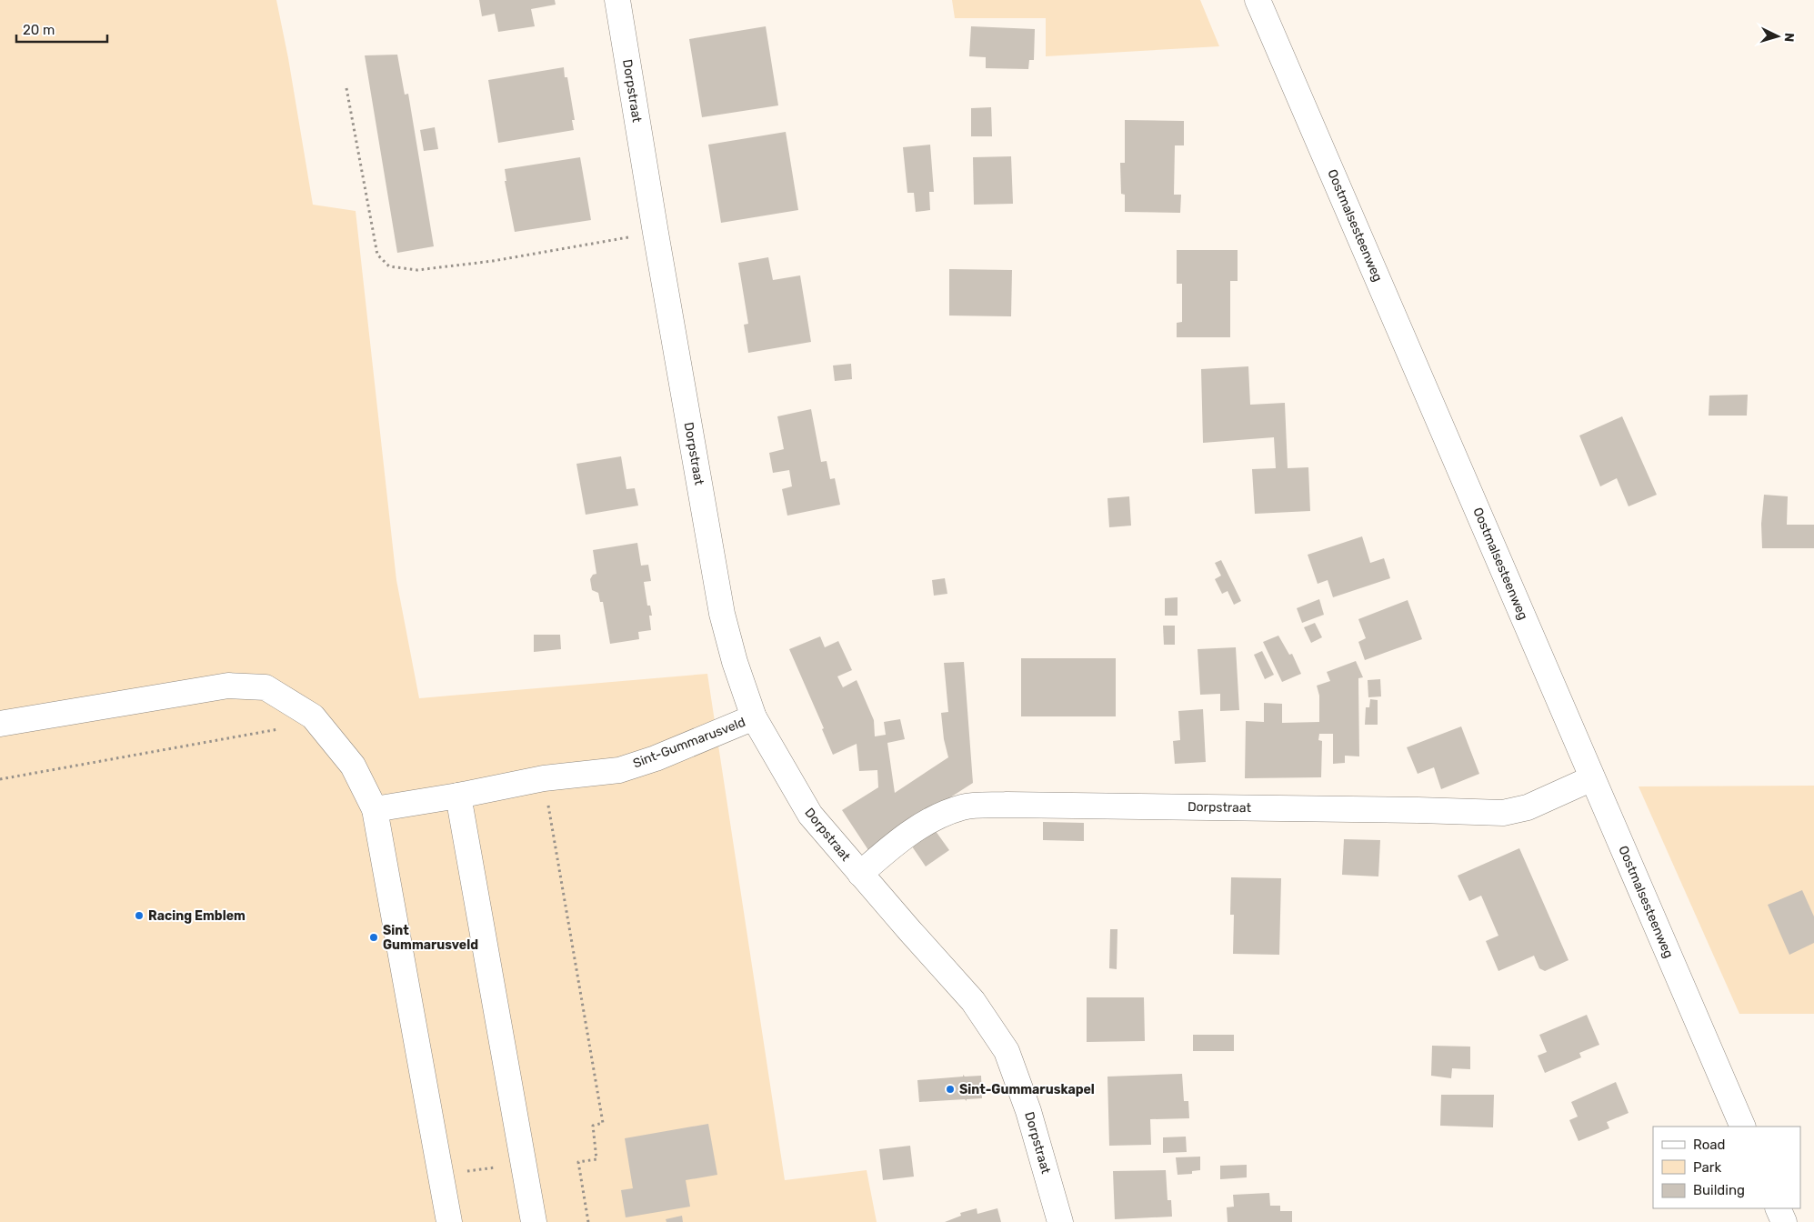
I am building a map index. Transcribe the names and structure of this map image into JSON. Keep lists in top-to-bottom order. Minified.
{"streets":{"street":["Dorpstraat","Oostmalsesteenweg","Sint-Gummarusveld"]},"crossings":[["Dorpstraat","Oostmalsesteenweg"],["Dorpstraat","Sint-Gummarusveld"]],"places":["Racing Emblem","Sint Gummarusveld","Sint-Gummaruskapel"],"legend":["Road","Park","Building"],"scale_bar":"20 m","north":"right"}
